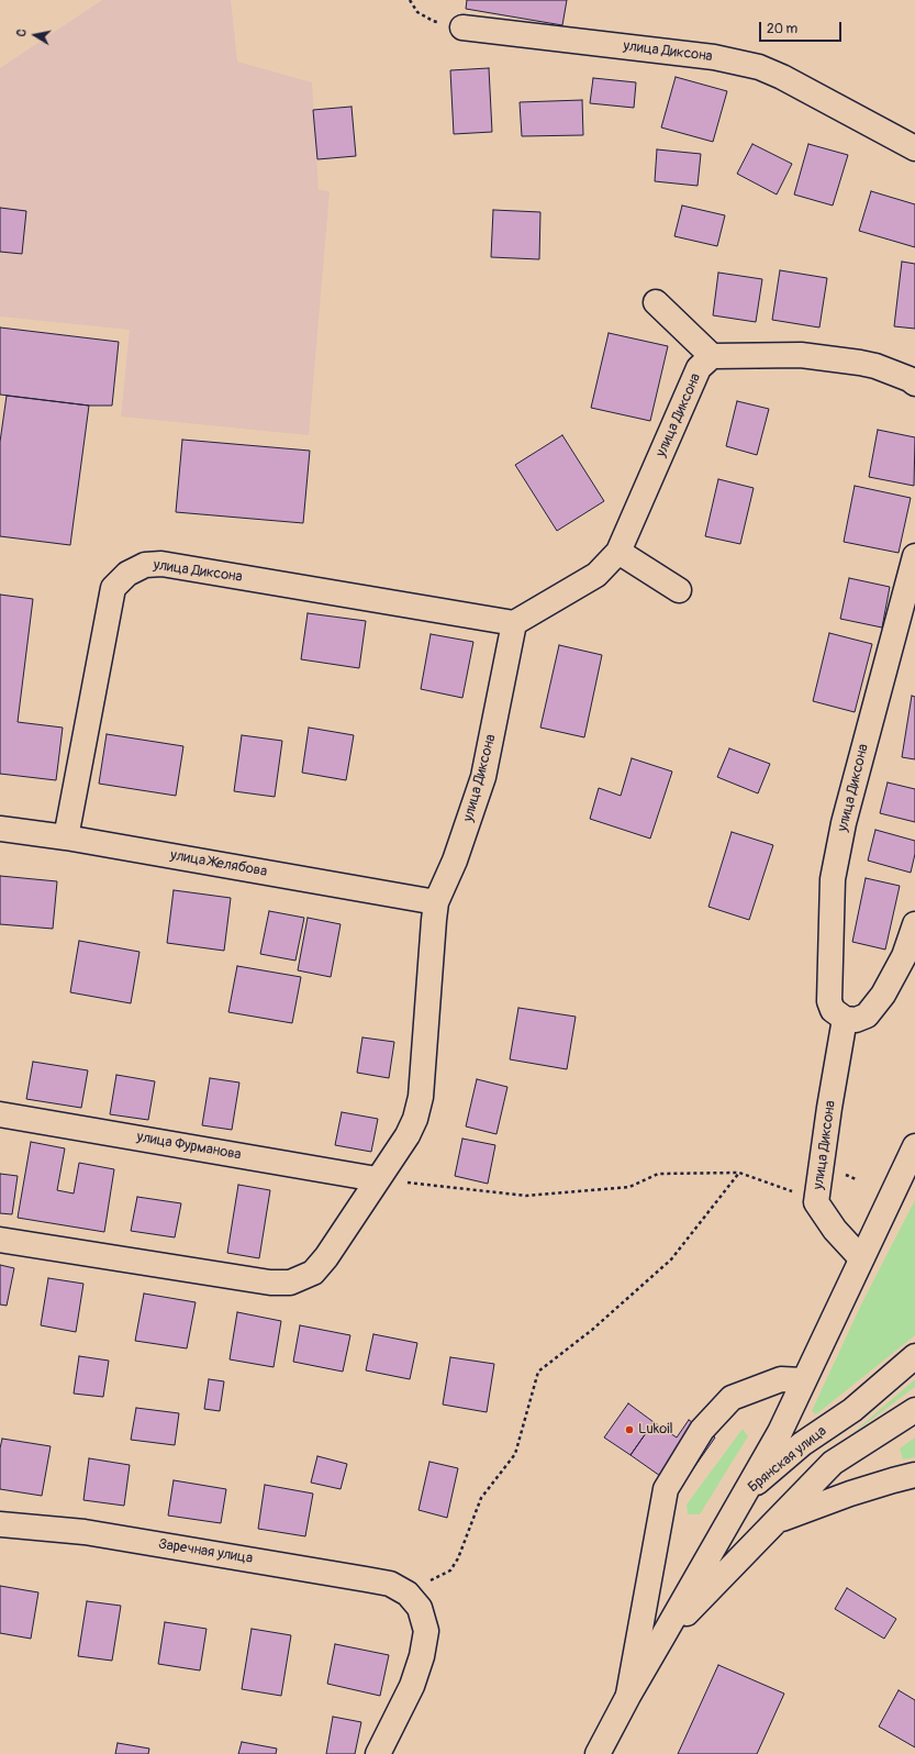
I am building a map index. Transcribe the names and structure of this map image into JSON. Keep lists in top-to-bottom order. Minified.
{"streets":{"street":["улица Диксона","улица Желябова","улица Фурманова","Брянская улица","Заречная улица"]},"crossings":[["улица Диксона","улица Желябова"],["улица Диксона","улица Фурманова"]],"places":["Lukoil"],"scale_bar":"20 m","north":"left"}
